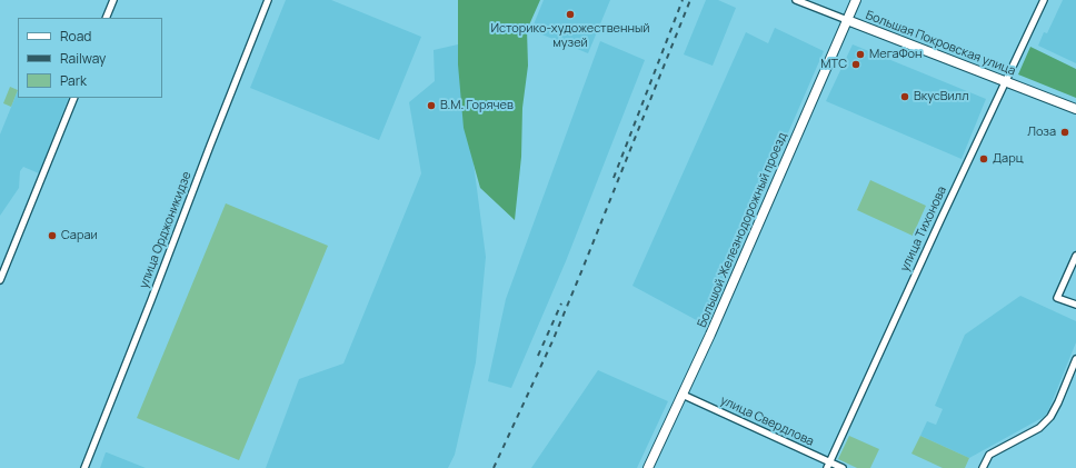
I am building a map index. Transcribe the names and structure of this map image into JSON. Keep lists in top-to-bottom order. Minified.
{"streets":{"main road":["Большая Покровская улица","Большой Железнодорожный проезд"],"street":["улица Тихонова","улица Орджоникидзе","улица Свердлова"]},"crossings":[["Большая Покровская улица","улица Тихонова"],["Большая Покровская улица","Большой Железнодорожный проезд"],["улица Тихонова","улица Свердлова"],["Большой Железнодорожный проезд","улица Свердлова"]],"places":["Историко-художественный музей","МегаФон","МТС","ВкусВилл","В.М. Горячев","Лоза","Дарц","Сараи"],"legend":["Road","Railway","Park"]}
